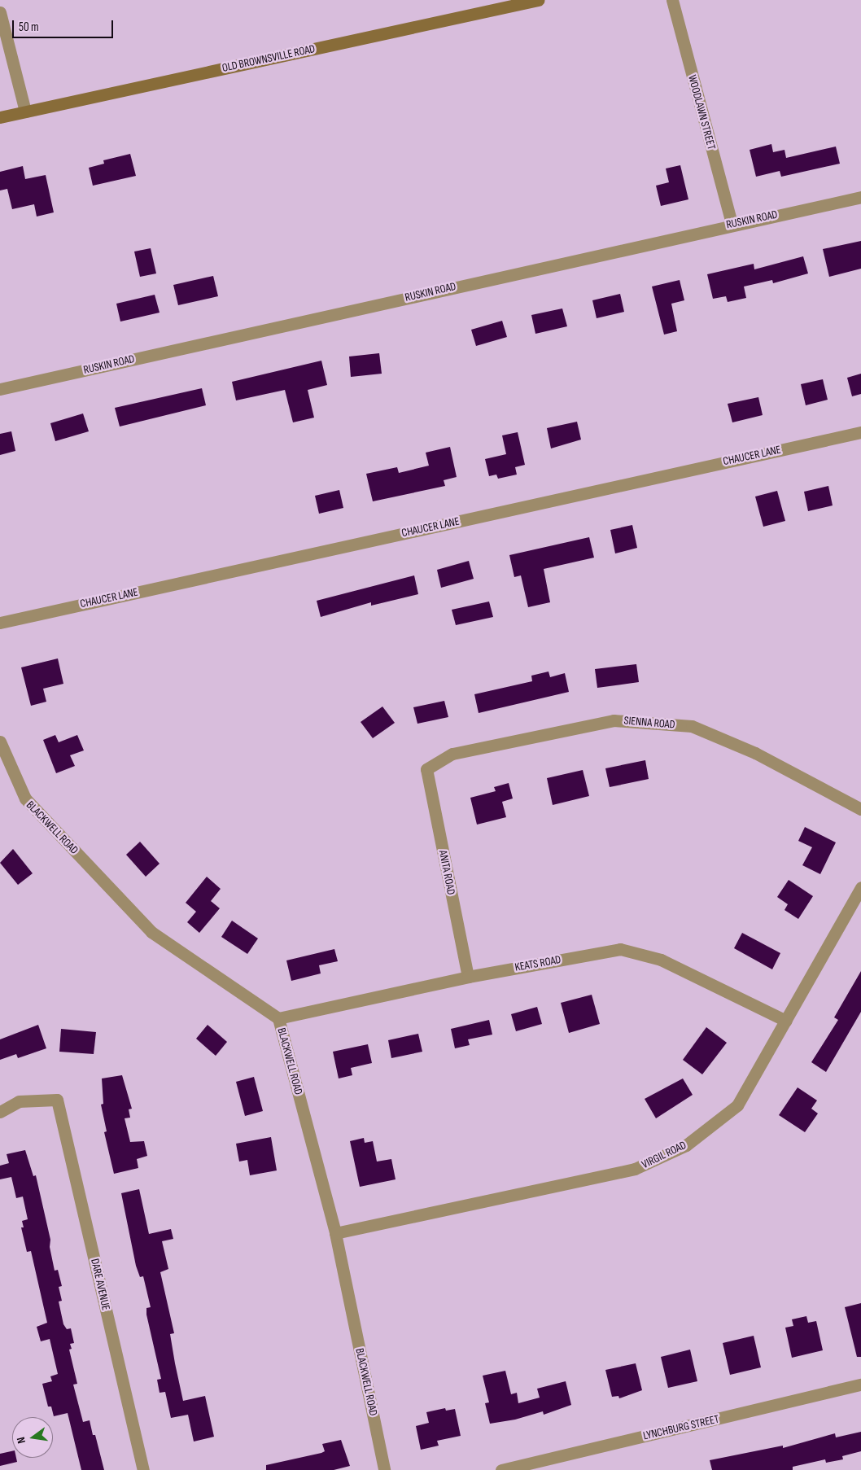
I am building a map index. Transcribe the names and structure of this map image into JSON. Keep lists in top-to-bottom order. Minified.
{"streets":{"main road":["OLD BROWNSVILLE ROAD"],"street":["WOODLAWN STREET","RUSKIN ROAD","CHAUCER LANE","SIENNA ROAD","BLACKWELL ROAD","ANITA ROAD","KEATS ROAD","VIRGIL ROAD","DARE AVENUE","LYNCHBURG STREET"]},"crossings":[["WOODLAWN STREET","RUSKIN ROAD"],["SIENNA ROAD","ANITA ROAD"],["BLACKWELL ROAD","KEATS ROAD"],["BLACKWELL ROAD","VIRGIL ROAD"],["ANITA ROAD","KEATS ROAD"],["KEATS ROAD","VIRGIL ROAD"]],"scale_bar":"50 m","north":"left"}
